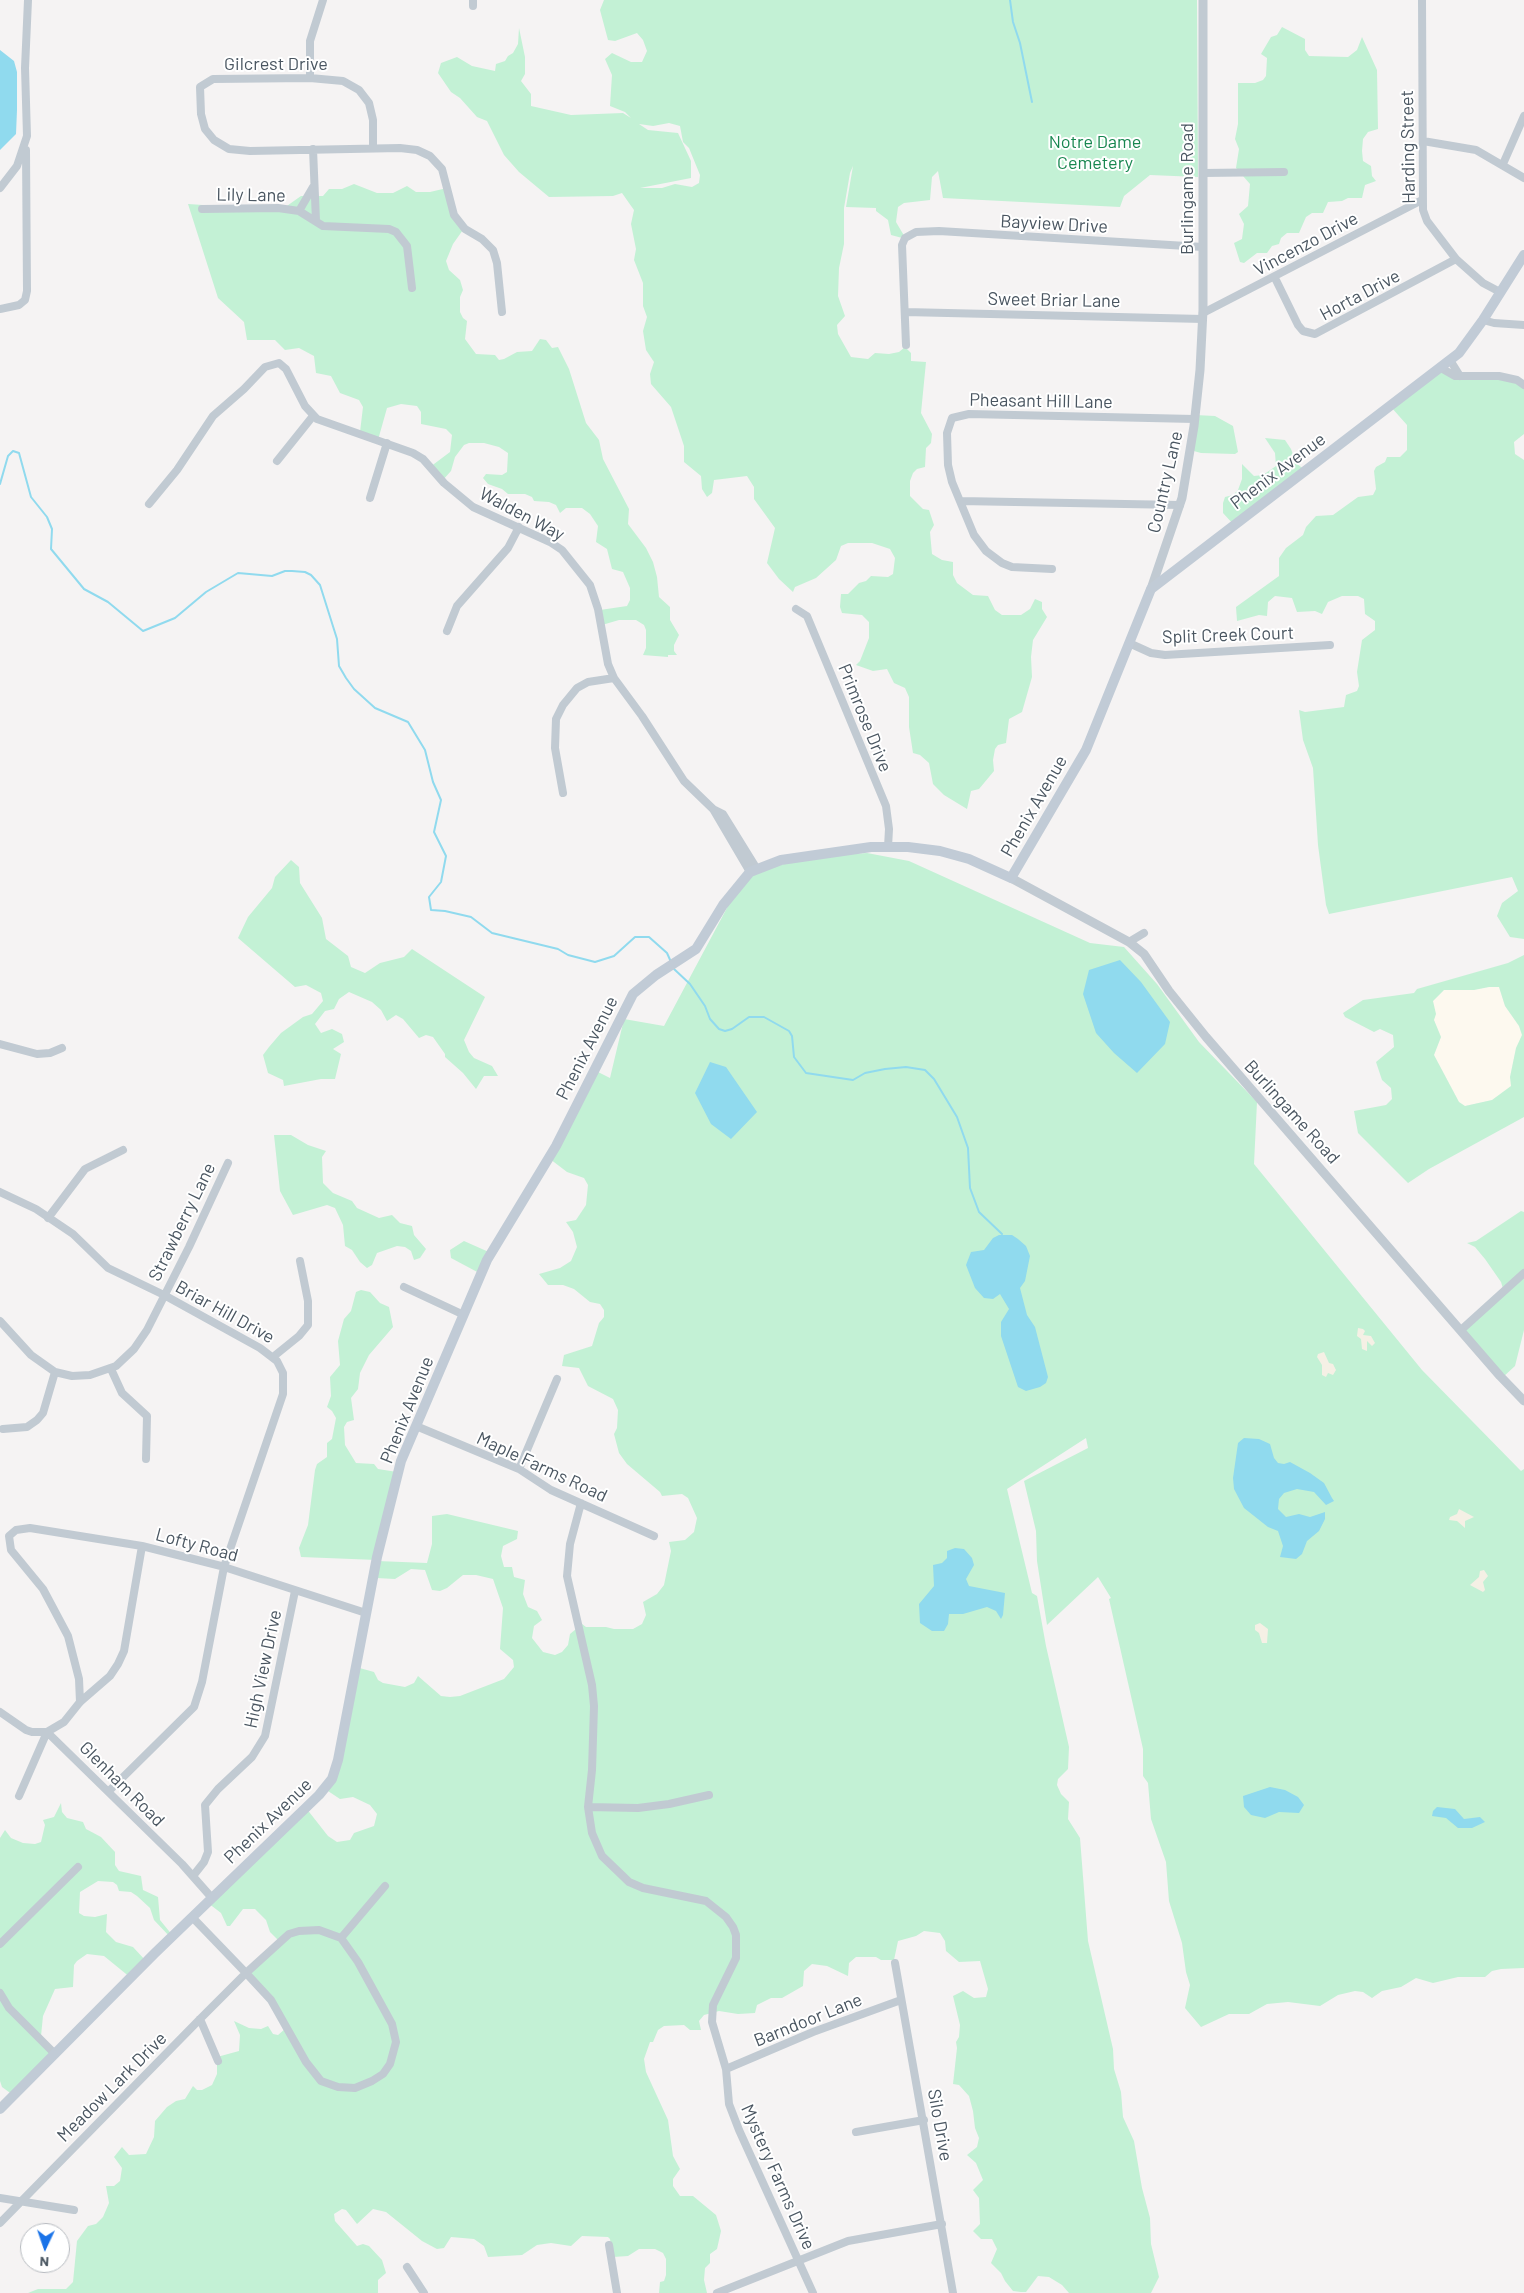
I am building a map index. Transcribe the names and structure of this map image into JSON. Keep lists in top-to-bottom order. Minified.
{"streets":{"main road":["Phenix Avenue"],"street":["Gilcrest Drive","Harding Street","Burlingame Road","Lily Lane","Bayview Drive","Vincenzo Drive","Horta Drive","Sweet Briar Lane","Pheasant Hill Lane","Country Lane","Walden Way","Split Creek Court","Primrose Drive","Strawberry Lane","Briar Hill Drive","Maple Farms Road","Lofty Road","High View Drive","Glenham Road","Barndoor Lane","Meadow Lark Drive","Silo Drive","Mystery Farms Drive"]},"crossings":[["Gilcrest Drive","Lily Lane"],["Harding Street","Vincenzo Drive"],["Harding Street","Horta Drive"],["Harding Street","Phenix Avenue"],["Burlingame Road","Bayview Drive"],["Burlingame Road","Vincenzo Drive"],["Burlingame Road","Sweet Briar Lane"],["Burlingame Road","Phenix Avenue"],["Burlingame Road","Country Lane"],["Bayview Drive","Sweet Briar Lane"],["Vincenzo Drive","Horta Drive"],["Vincenzo Drive","Sweet Briar Lane"],["Pheasant Hill Lane","Country Lane"],["Phenix Avenue","Country Lane"],["Phenix Avenue","Walden Way"],["Phenix Avenue","Split Creek Court"],["Phenix Avenue","Primrose Drive"],["Phenix Avenue","Maple Farms Road"],["Phenix Avenue","Lofty Road"],["Phenix Avenue","Glenham Road"],["Strawberry Lane","Briar Hill Drive"],["Briar Hill Drive","Lofty Road"],["Briar Hill Drive","Glenham Road"],["Maple Farms Road","Mystery Farms Drive"],["Lofty Road","High View Drive"],["High View Drive","Glenham Road"],["Barndoor Lane","Silo Drive"],["Barndoor Lane","Mystery Farms Drive"]],"parks":["Notre Dame Cemetery"],"north":"bottom"}
